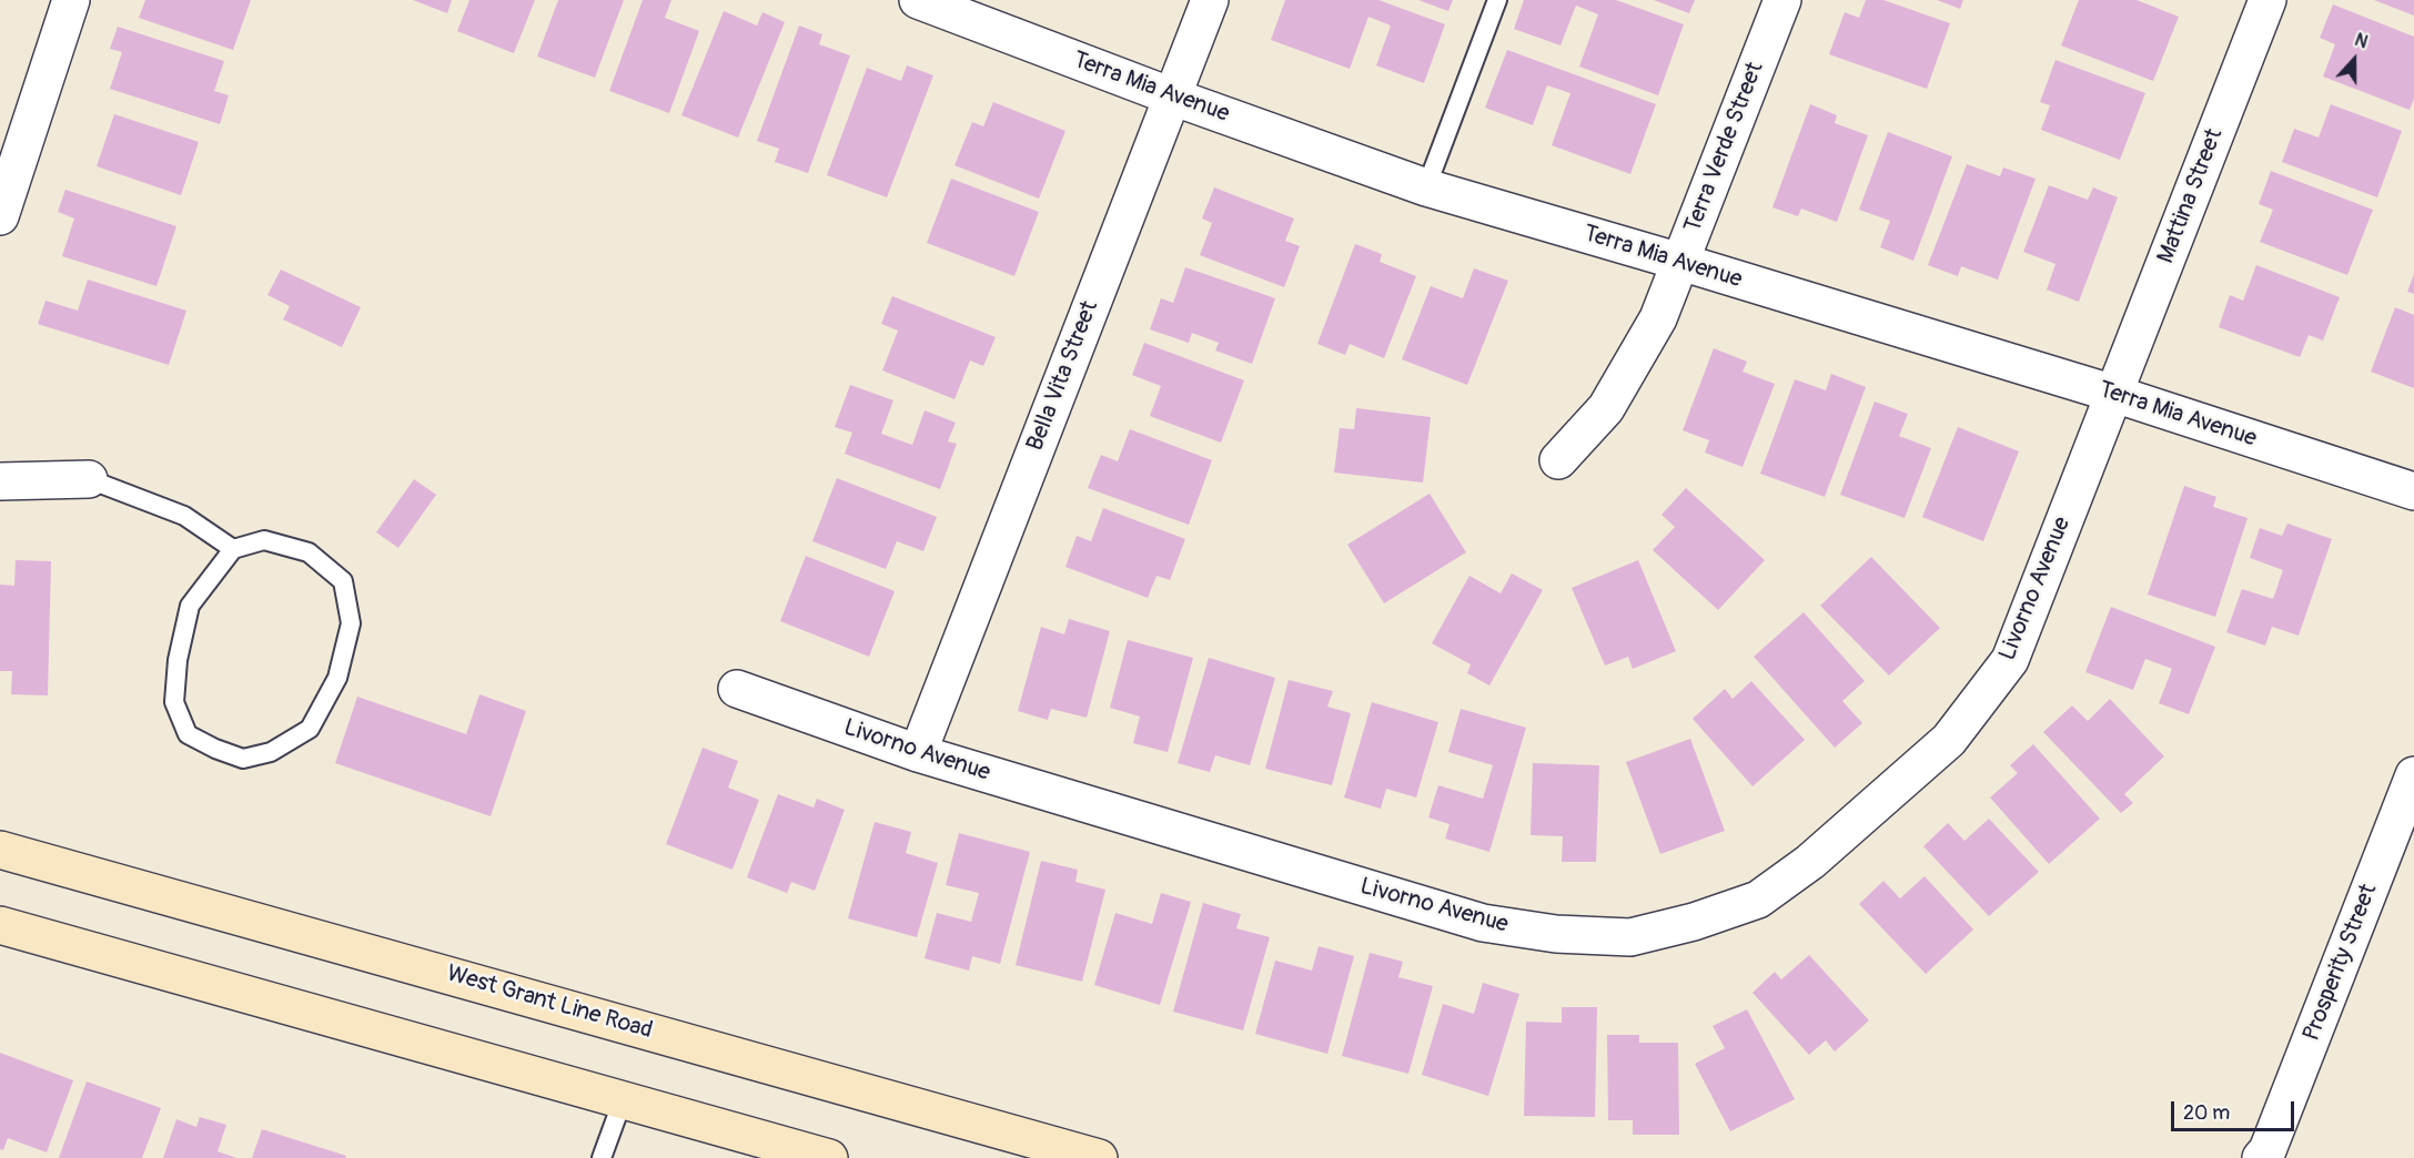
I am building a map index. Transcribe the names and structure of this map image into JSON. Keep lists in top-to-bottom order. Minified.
{"streets":{"main road":["West Grant Line Road"],"street":["Terra Mia Avenue","Terra Verde Street","Mattina Street","Bella Vita Street","Livorno Avenue","Prosperity Street"]},"crossings":[["Terra Mia Avenue","Terra Verde Street"],["Terra Mia Avenue","Mattina Street"],["Terra Mia Avenue","Bella Vita Street"],["Terra Mia Avenue","Livorno Avenue"],["Mattina Street","Livorno Avenue"],["Bella Vita Street","Livorno Avenue"]],"scale_bar":"20 m","north":"top"}
